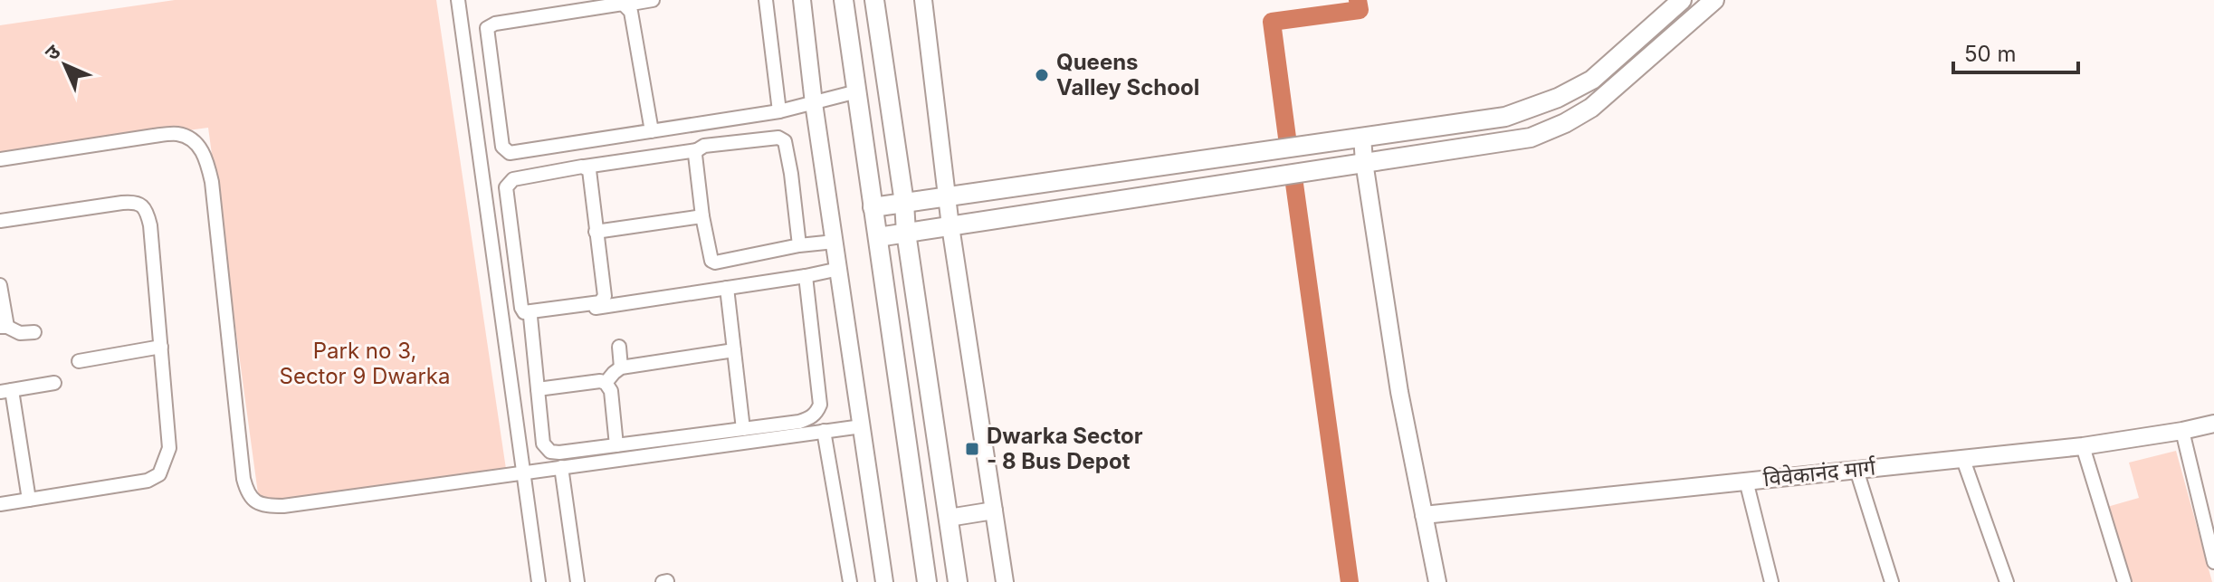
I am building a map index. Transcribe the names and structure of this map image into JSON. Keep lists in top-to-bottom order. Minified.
{"streets":{"street":["विवेकानंद मार्ग"]},"parks":["Park no 3, Sector 9 Dwarka"],"places":{"other":["Queens Valley School"],"transit":["Dwarka Sector - 8 Bus Depot"]},"scale_bar":"50 m","north":"top left"}
